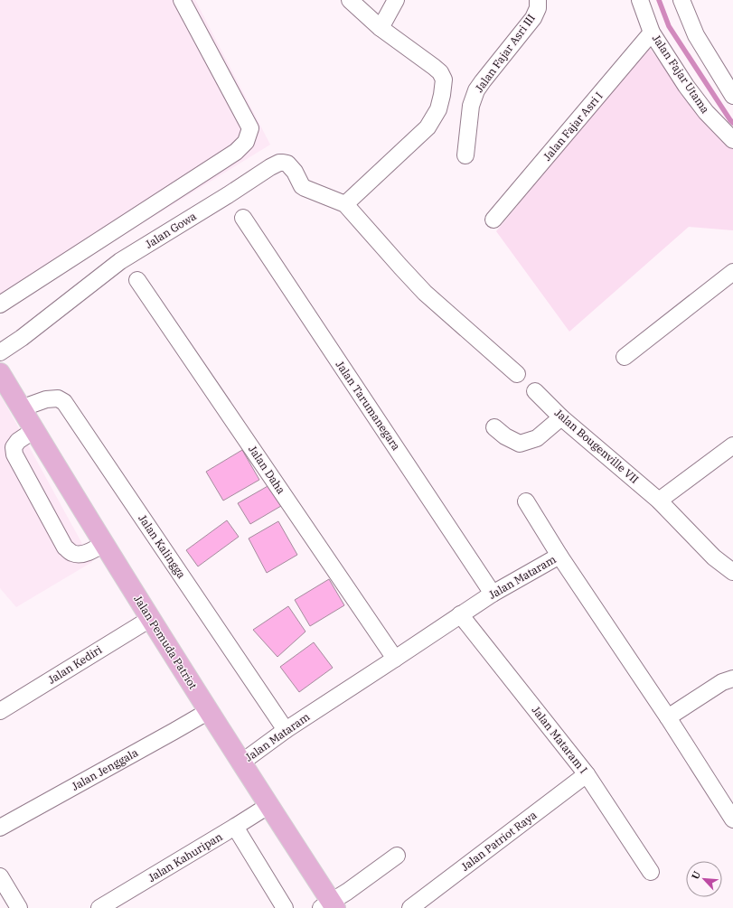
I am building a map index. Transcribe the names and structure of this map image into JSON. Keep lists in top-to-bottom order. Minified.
{"streets":{"main road":["Jalan Pemuda Patriot"],"street":["Jalan Fajar Asri III","Jalan Fajar Utama","Jalan Fajar Asri I","Jalan Gowa","Jalan Tarumanegara","Jalan Bougenville VII","Jalan Daha","Jalan Kalingga","Jalan Mataram","Jalan Kediri","Jalan Mataram I","Jalan Jenggala","Jalan Patriot Raya","Jalan Kahuripan"]},"crossings":[["Jalan Fajar Utama","Jalan Fajar Asri I"],["Jalan Tarumanegara","Jalan Mataram"],["Jalan Daha","Jalan Mataram"],["Jalan Kalingga","Jalan Mataram"],["Jalan Kalingga","Jalan Pemuda Patriot"],["Jalan Mataram","Jalan Pemuda Patriot"],["Jalan Mataram","Jalan Mataram I"],["Jalan Pemuda Patriot","Jalan Kediri"],["Jalan Pemuda Patriot","Jalan Jenggala"],["Jalan Pemuda Patriot","Jalan Kahuripan"],["Jalan Mataram I","Jalan Patriot Raya"]],"north":"top left"}
